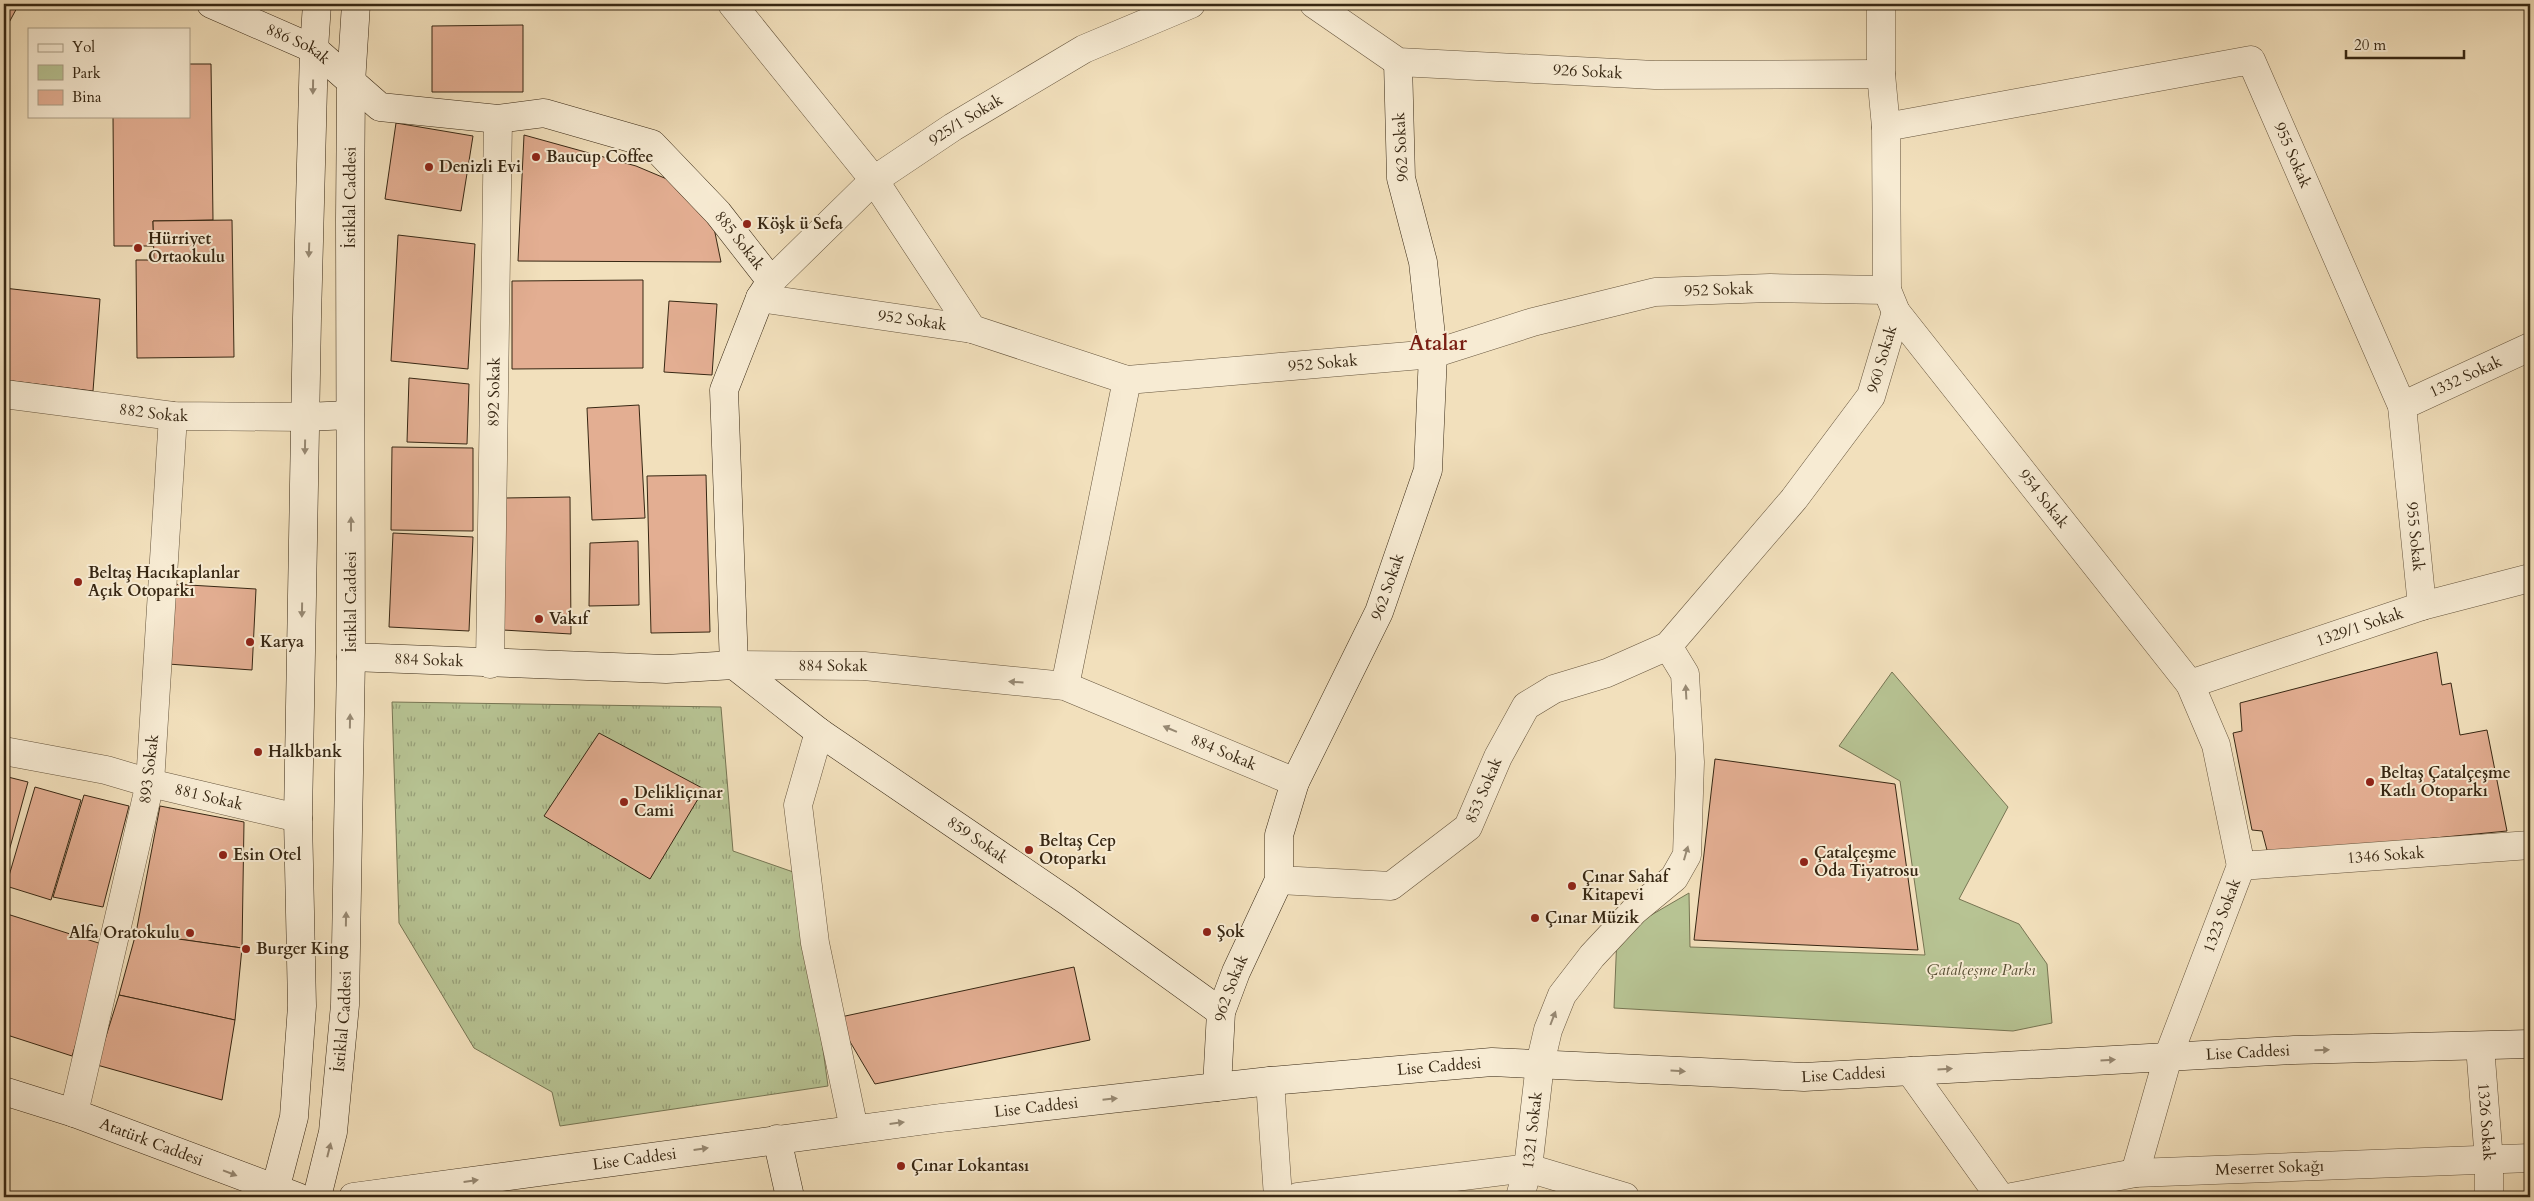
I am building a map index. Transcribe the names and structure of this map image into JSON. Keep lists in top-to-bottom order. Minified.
{"streets":{"street":["886 Sokak","926 Sokak","925/1 Sokak","962 Sokak","955 Sokak","İstiklal Caddesi","885 Sokak","952 Sokak","960 Sokak","1332 Sokak","892 Sokak","882 Sokak","954 Sokak","1329/1 Sokak","884 Sokak","893 Sokak","853 Sokak","881 Sokak","859 Sokak","1346 Sokak","1323 Sokak","Lise Caddesi","1326 Sokak","1321 Sokak","Atatürk Caddesi","Meserret Sokağı"]},"crossings":[["886 Sokak","İstiklal Caddesi"],["886 Sokak","885 Sokak"],["926 Sokak","962 Sokak"],["926 Sokak","960 Sokak"],["925/1 Sokak","885 Sokak"],["925/1 Sokak","952 Sokak"],["962 Sokak","952 Sokak"],["962 Sokak","884 Sokak"],["962 Sokak","853 Sokak"],["962 Sokak","859 Sokak"],["962 Sokak","Lise Caddesi"],["955 Sokak","960 Sokak"],["955 Sokak","1332 Sokak"],["955 Sokak","1329/1 Sokak"],["İstiklal Caddesi","885 Sokak"],["İstiklal Caddesi","884 Sokak"],["885 Sokak","952 Sokak"],["885 Sokak","892 Sokak"],["952 Sokak","960 Sokak"],["952 Sokak","954 Sokak"],["960 Sokak","954 Sokak"],["960 Sokak","853 Sokak"],["960 Sokak","1321 Sokak"],["892 Sokak","884 Sokak"],["882 Sokak","893 Sokak"],["954 Sokak","1329/1 Sokak"],["954 Sokak","1323 Sokak"],["1329/1 Sokak","1323 Sokak"],["884 Sokak","859 Sokak"],["893 Sokak","881 Sokak"],["893 Sokak","Atatürk Caddesi"],["853 Sokak","1321 Sokak"],["1346 Sokak","1323 Sokak"],["1323 Sokak","Lise Caddesi"],["1323 Sokak","Meserret Sokağı"],["Lise Caddesi","1326 Sokak"],["Lise Caddesi","1321 Sokak"],["1326 Sokak","Meserret Sokağı"]],"one_way":["884 Sokak","Lise Caddesi","1321 Sokak","Atatürk Caddesi"],"districts":["Atalar"],"parks":["Çatalçeşme Parkı"],"places":["Baucup Coffee","Denizli Evi","Köşk ü Sefa","Hürriyet Ortaokulu","Beltaş Hacıkaplanlar Açık Otoparkı","Vakıf","Karya","Halkbank","Beltaş Çatalçeşme Katlı Otoparkı","Delikliçınar Cami","Beltaş Cep Otoparkı","Esin Otel","Çatalçeşme Oda Tiyatrosu","Çınar Sahaf Kitapevi","Çınar Müzik","Şok","Alfa Oratokulu","Burger King","Çınar Lokantası"],"legend":["Yol","Park","Bina"],"scale_bar":"20 m"}
